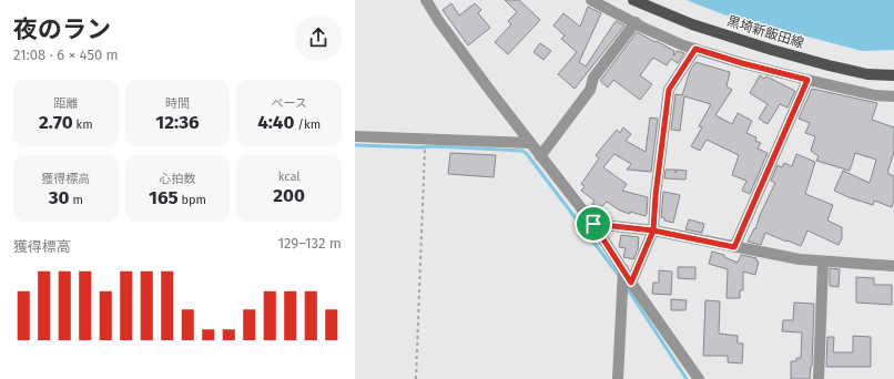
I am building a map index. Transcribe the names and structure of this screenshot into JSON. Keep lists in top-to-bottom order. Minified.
{"streets":{"main road":["黒埼新飯田線"]},"page":{"heading":["夜のラン","21:08 · 6 × 450 m"],"stats":[["距離","2.70 km"],["時間","12:36"],["ペース","4:40 /km"],["獲得標高","30 m"],["心拍数","165 bpm"],["kcal","200"]],"chart":["獲得標高","129–132 m"]}}
